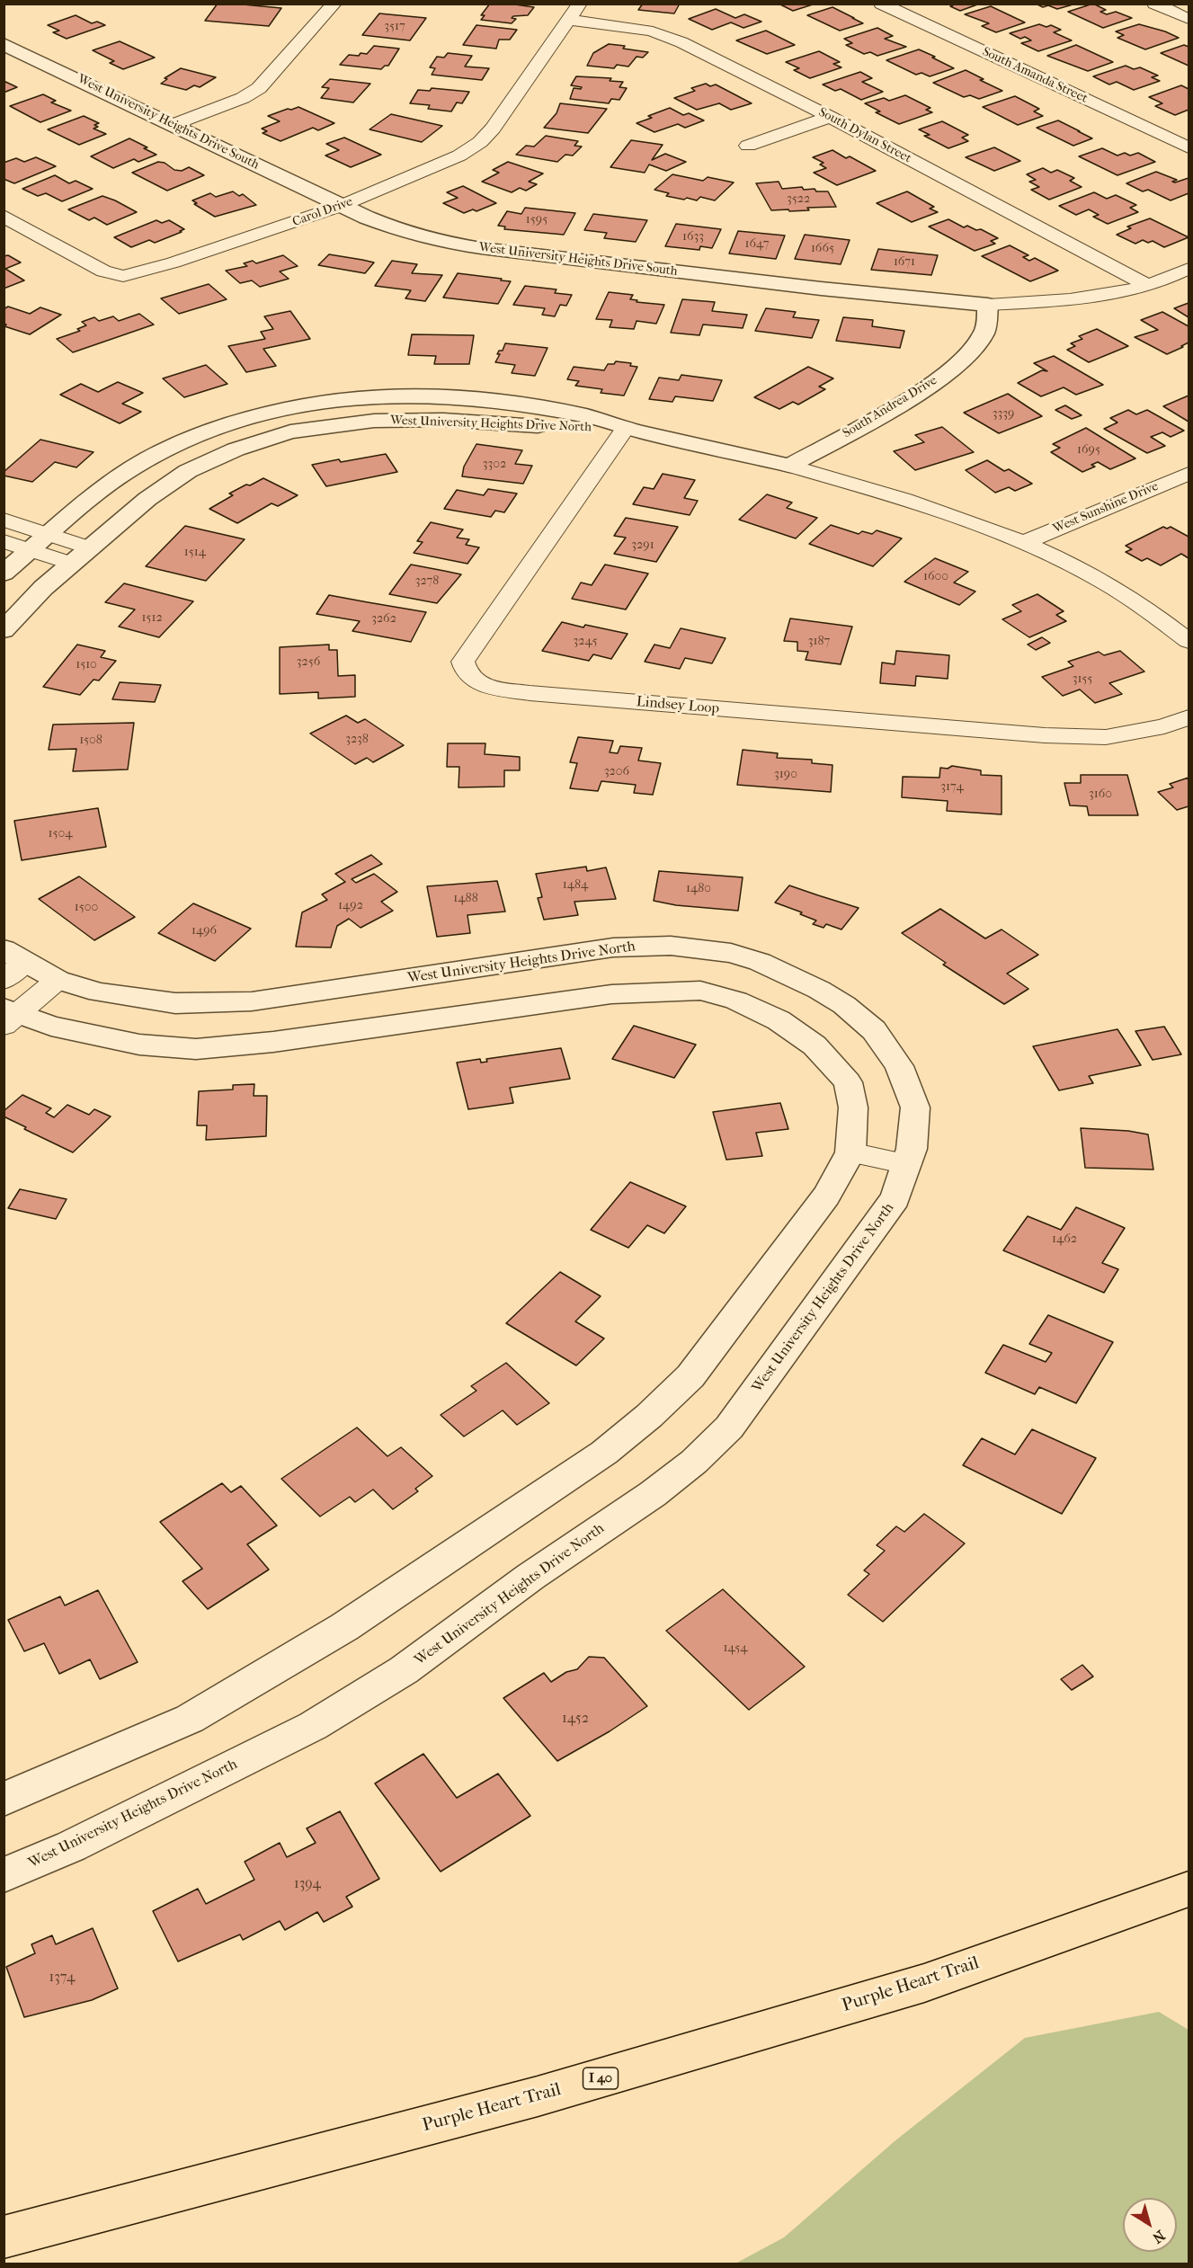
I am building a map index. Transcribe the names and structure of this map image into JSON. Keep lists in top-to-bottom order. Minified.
{"streets":{"highway":["Purple Heart Trail","I 40"],"street":["South Amanda Street","West University Heights Drive South","South Dylan Street","Carol Drive","South Andrea Drive","West University Heights Drive North","West Sunshine Drive","Lindsey Loop"]},"crossings":[["West University Heights Drive South","South Dylan Street"],["West University Heights Drive South","Carol Drive"],["West University Heights Drive South","South Andrea Drive"],["South Dylan Street","Carol Drive"],["South Andrea Drive","West University Heights Drive North"],["West University Heights Drive North","West Sunshine Drive"],["West University Heights Drive North","Lindsey Loop"]],"house_numbers":["3517","3522","1595","1633","1647","1665","1671","3339","1695","3302","3291","1514","1600","3278","1512","3262","3245","3187","3256","1510","3155","3238","1508","3206","3190","3174","3160","1504","1484","1480","1488","1492","1500","1496","1462","1454","1452","1394","1374"],"north":"bottom right"}
